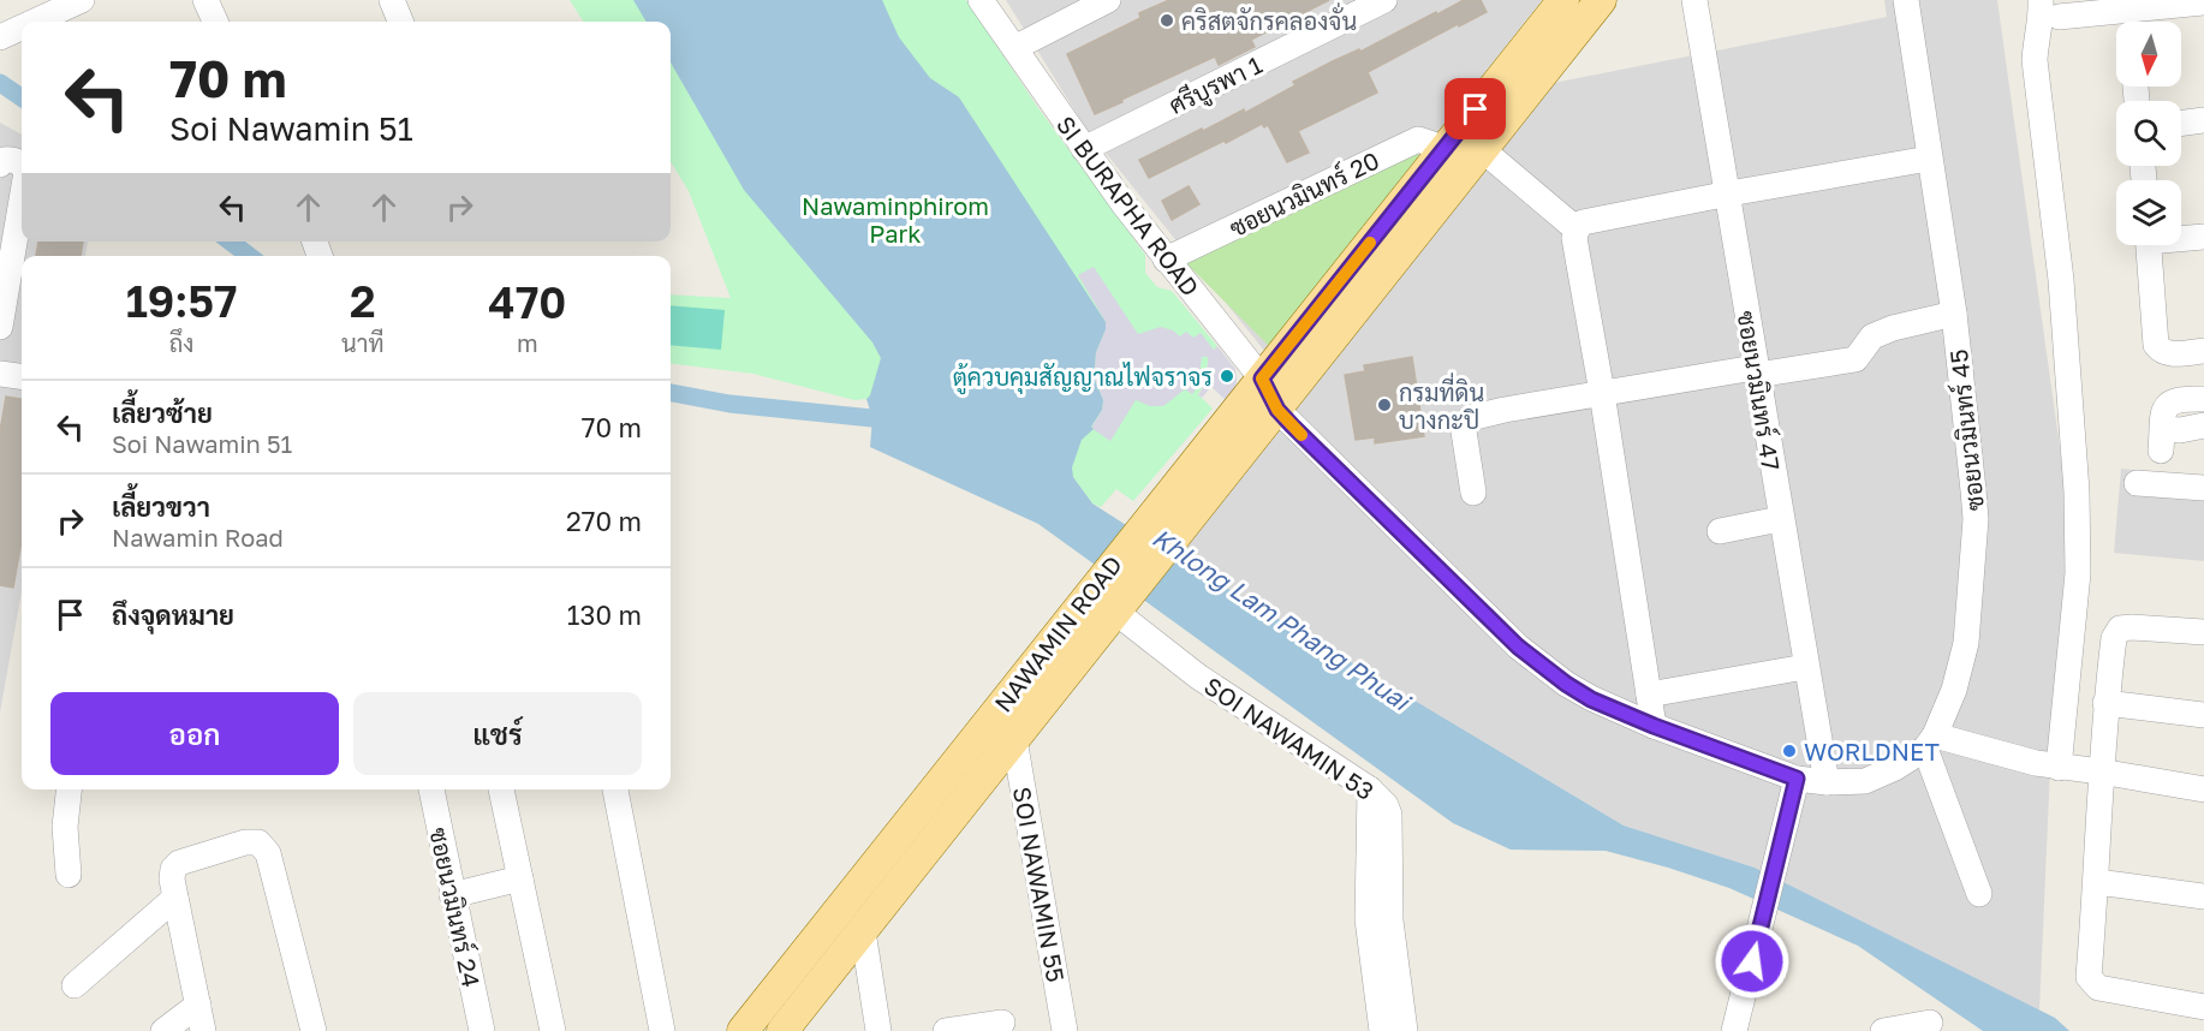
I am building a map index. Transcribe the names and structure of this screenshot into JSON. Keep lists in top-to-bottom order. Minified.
{"streets":{"main road":["NAWAMIN ROAD"],"street":["ศรีบูรพา 1","ซอยนวมินทร์ 20","SI BURAPHA ROAD","ซอยนวมินทร์ 47","ซอยนวมินทร์ 45","SOI NAWAMIN 53","SOI NAWAMIN 55","ซอยนวมินทร์ 24"]},"crossings":[["ศรีบูรพา 1","SI BURAPHA ROAD"],["ซอยนวมินทร์ 20","SI BURAPHA ROAD"],["ซอยนวมินทร์ 20","NAWAMIN ROAD"],["SI BURAPHA ROAD","ซอยนวมินทร์ 47"],["SI BURAPHA ROAD","NAWAMIN ROAD"],["NAWAMIN ROAD","SOI NAWAMIN 53"],["NAWAMIN ROAD","SOI NAWAMIN 55"]],"water":["Khlong Lam Phang Phuai"],"parks":["Nawaminphirom Park"],"places":["คริสตจักรคลองจั่น","ตู้ควบคุมสัญญาณไฟจราจร","กรมที่ดิน บางกะปิ","WORLDNET"],"north":"bottom","page":{"turn":["70 m","Soi Nawamin 51"],"eta":["19:57","ถึง","2","นาที","470","m"],"list":[{"name":"เลี้ยวซ้าย","note":"Soi Nawamin 51","value":"70 m"},{"name":"เลี้ยวขวา","note":"Nawamin Road","value":"270 m"},{"name":"ถึงจุดหมาย","value":"130 m"}],"buttons":["ออก","แชร์"]}}
